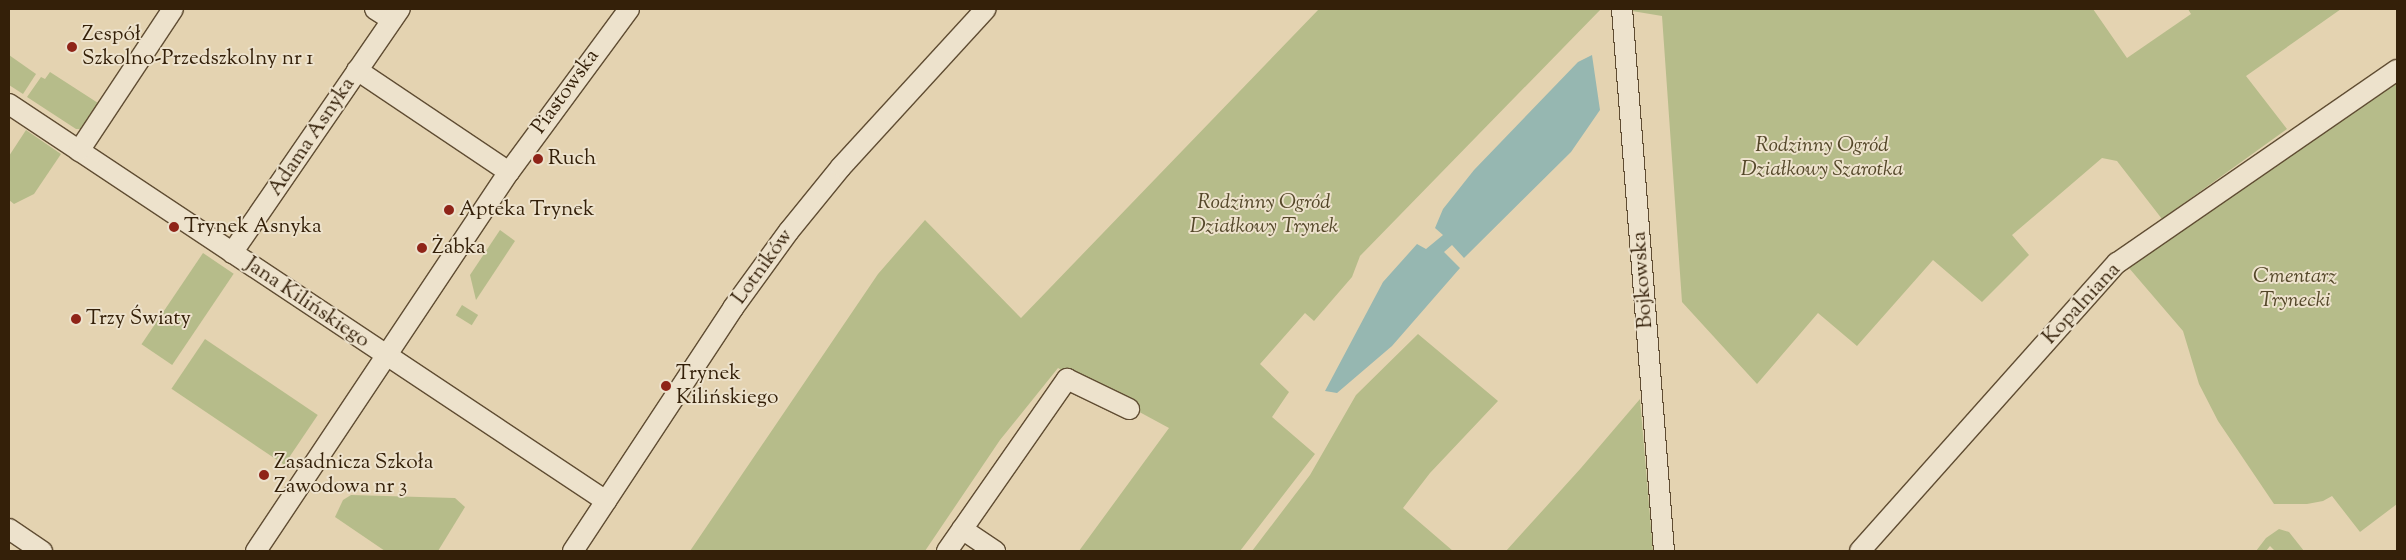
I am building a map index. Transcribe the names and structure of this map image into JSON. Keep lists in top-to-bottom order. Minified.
{"streets":{"street":["Piastowska","Adama Asnyka","Lotników","Bojkowska","Jana Kilińskiego","Kopalniana"]},"crossings":[["Piastowska","Adama Asnyka"],["Piastowska","Jana Kilińskiego"],["Adama Asnyka","Jana Kilińskiego"],["Lotników","Jana Kilińskiego"]],"parks":["Rodzinny Ogród Działkowy Szarotka","Rodzinny Ogród Działkowy Trynek","Cmentarz Trynecki"],"places":["Zespół Szkolno-Przedszkolny nr 1","Ruch","Apteka Trynek","Trynek Asnyka","Żabka","Trzy Światy","Trynek Kilińskiego","Zasadnicza Szkoła Zawodowa nr 3"]}
